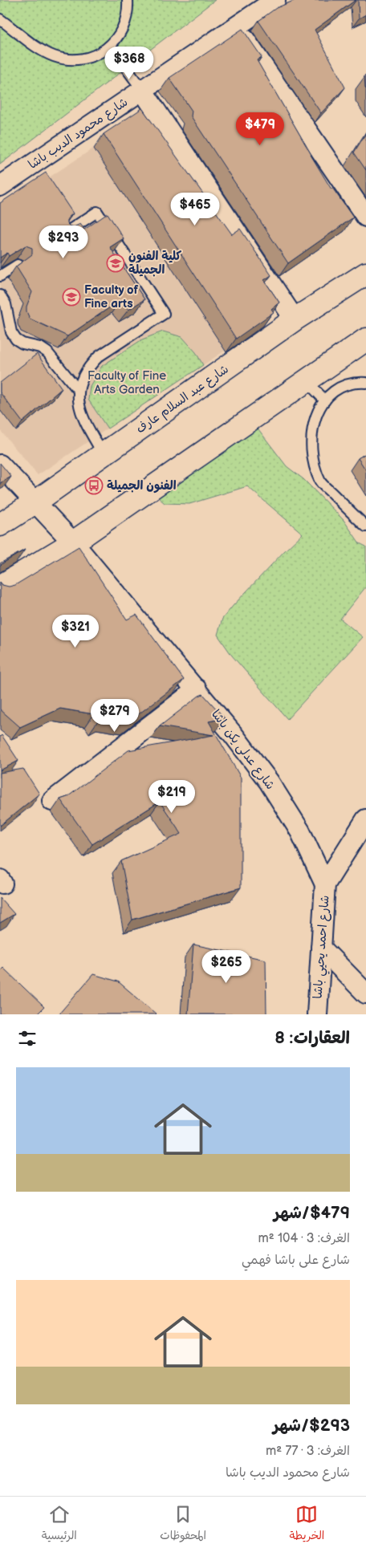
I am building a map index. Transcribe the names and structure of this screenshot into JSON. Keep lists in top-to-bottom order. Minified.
{"streets":{"street":["شارع محمود الديب باشا","شارع عبد السلام عارف","شارع عدلى يكن باشا","شارع احمد يحيي باشا"]},"crossings":[["شارع عبد السلام عارف","شارع عدلى يكن باشا"],["شارع عدلى يكن باشا","شارع احمد يحيي باشا"]],"parks":["Faculty of Fine Arts Garden"],"places":{"school or university":["كلية الفنون الجميلة","Faculty of Fine arts"],"bus stop":["الفنون الجميلة"]},"page":{"price":["$368","$479","$465","$293","$321","$279","$219","$265"],"heading":"العقارات: 8","list":[{"name":"$479/شهر","note":"الغرف: 3 · 104 m² · شارع على باشا فهمي"},{"name":"$293/شهر","note":"الغرف: 3 · 77 m² · شارع محمود الديب باشا"}],"tabs":["الخريطة","المحفوظات","الرئيسية"]}}
